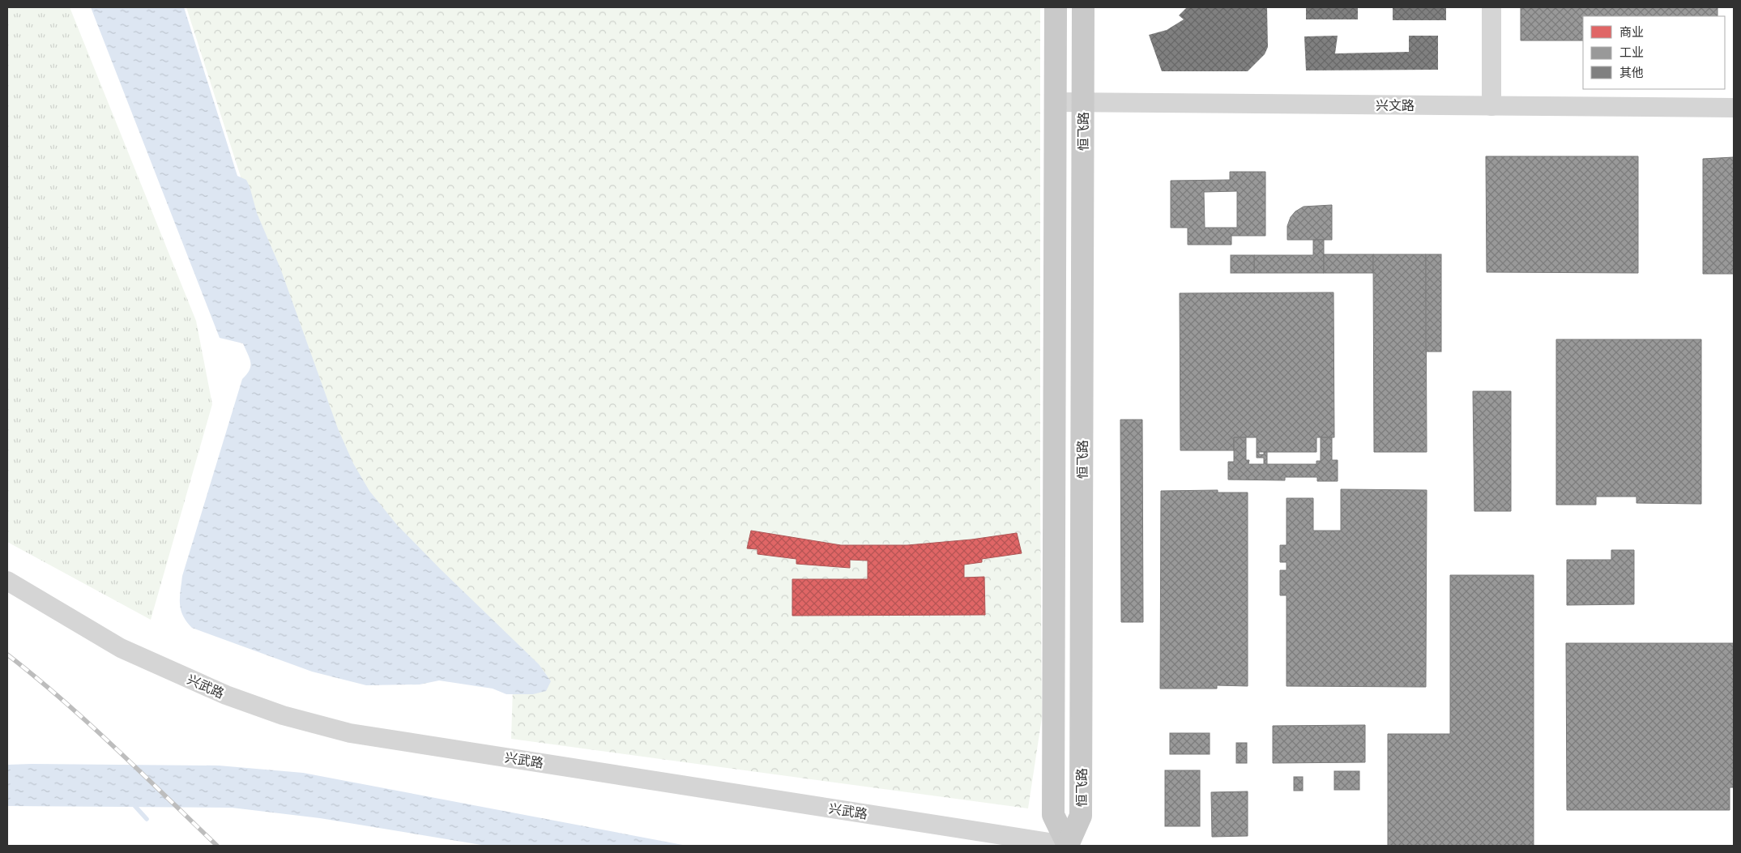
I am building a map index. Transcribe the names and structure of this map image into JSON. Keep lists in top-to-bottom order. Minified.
{"streets":{"main road":["恒飞路"],"street":["兴文路","兴武路"]},"crossings":[["兴文路","恒飞路"],["恒飞路","兴武路"]],"legend":["商业","工业","其他"]}
